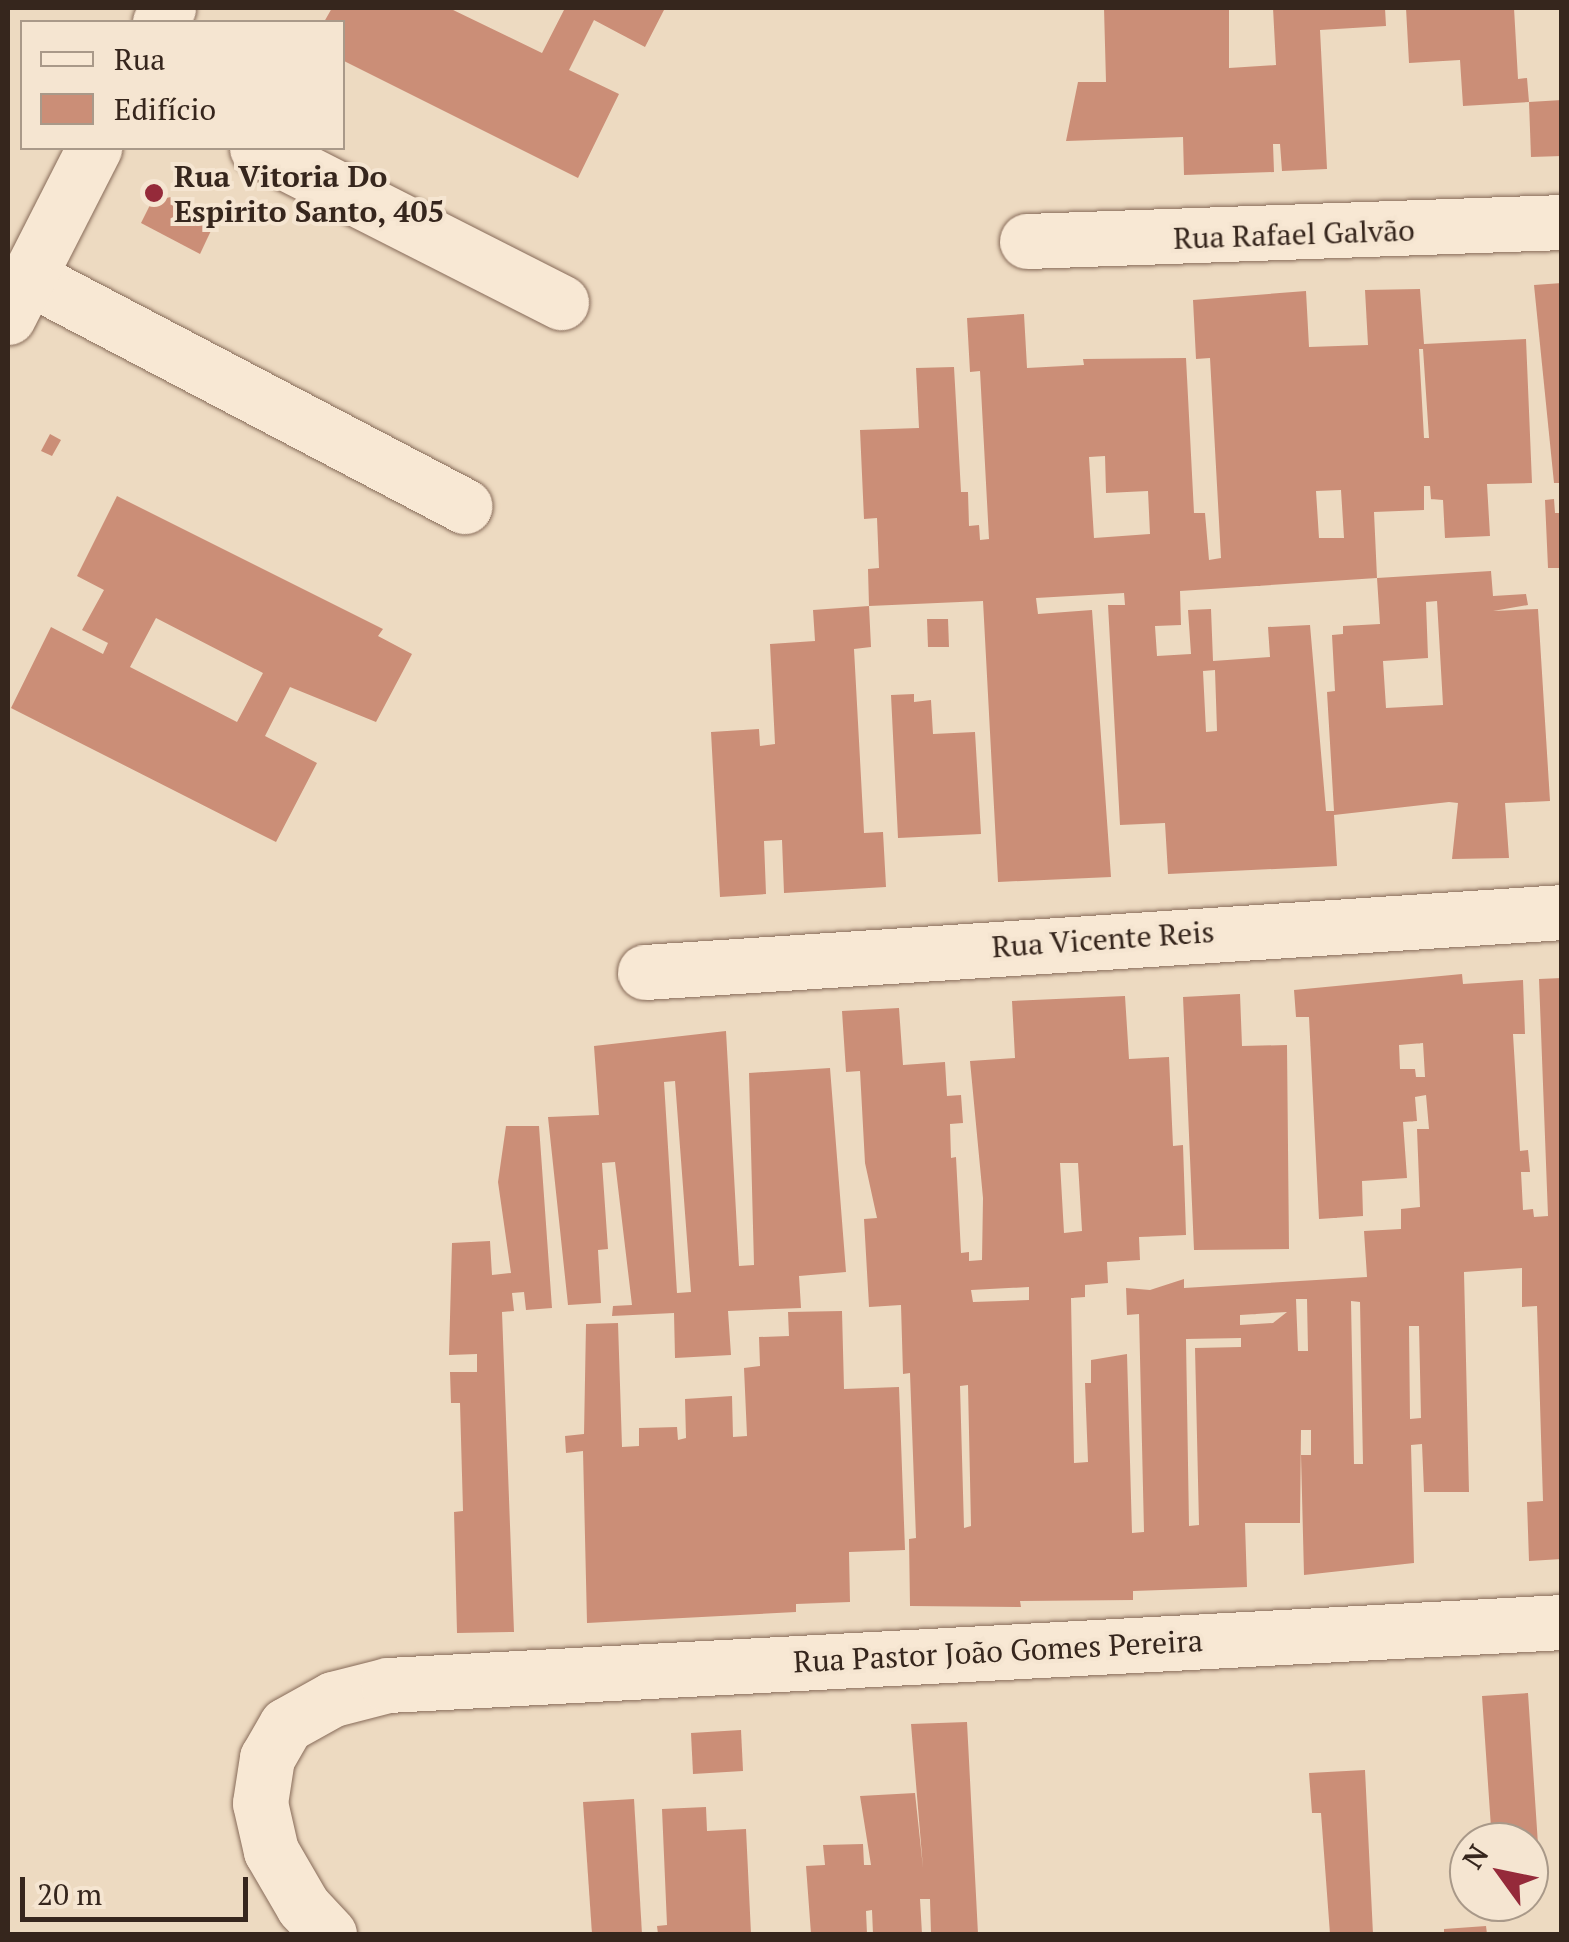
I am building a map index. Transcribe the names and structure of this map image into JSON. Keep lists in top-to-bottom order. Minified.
{"streets":{"street":["Rua Rafael Galvão","Rua Vicente Reis","Rua Pastor João Gomes Pereira"]},"places":["Rua Vitoria Do Espirito Santo, 405"],"legend":["Rua","Edifício"],"scale_bar":"20 m","north":"top left"}
